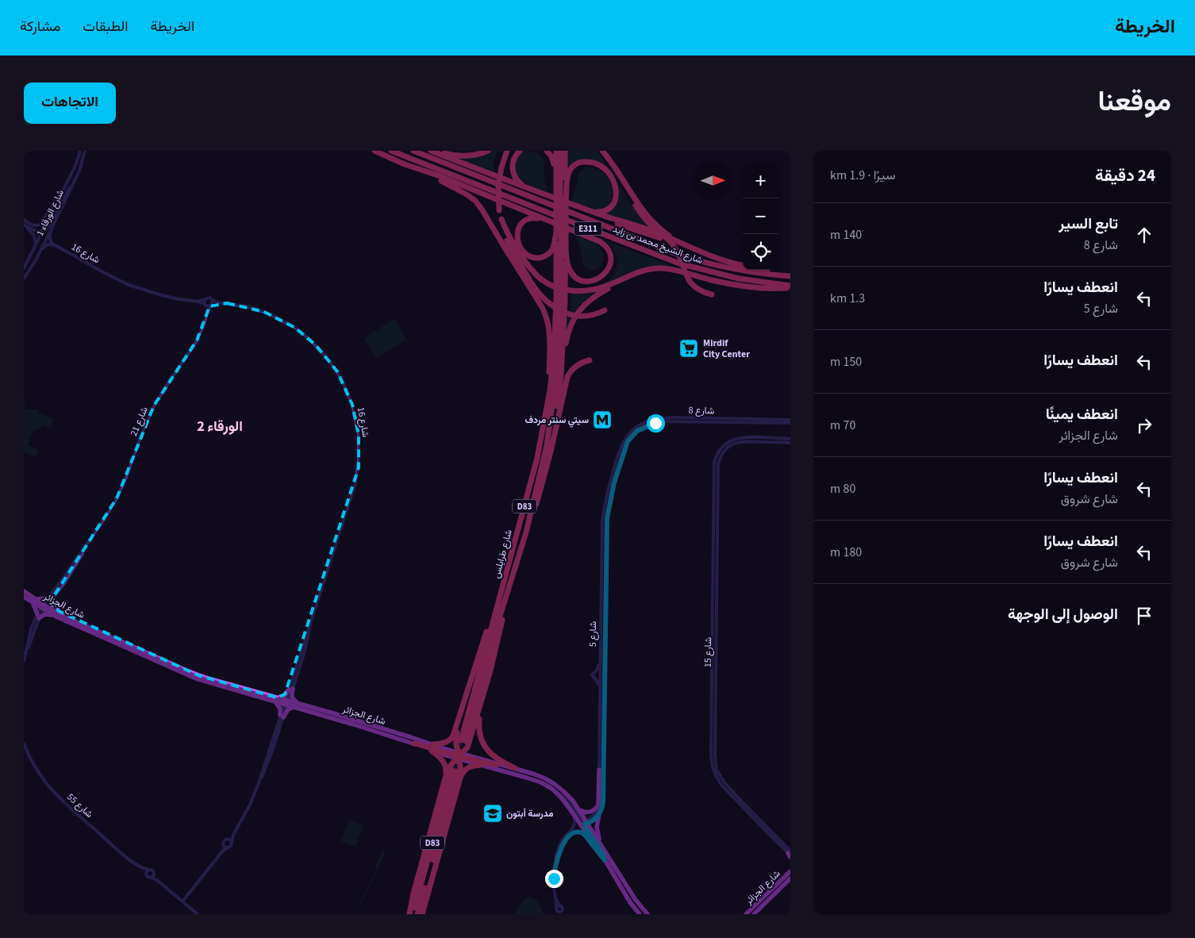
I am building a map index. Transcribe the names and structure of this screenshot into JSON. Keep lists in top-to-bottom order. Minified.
{"streets":{"highway":["E311","شارع الشيخ محمد بن زايد","D83","شارع طرابلس"],"main road":["شارع الجزائر"],"street":["شارع الورقاء 1","شارع 16","شارع 8","شارع 21","شارع 5","شارع 15","شارع 55"]},"crossings":[["شارع 16","شارع 21"],["شارع 16","شارع الجزائر"],["شارع 8","شارع 5"],["شارع 21","شارع الجزائر"]],"districts":["الورقاء 2"],"places":{"supermarket":["Mirdif City Center"],"metro station":["سيتي سنتر مردف"],"school or university":["مدرسة أبتون"]},"north":"right","page":{"header":"الخريطة","nav":["الخريطة","الطبقات","مشاركة"],"title":"موقعنا","buttons":"الاتجاهات","heading":["24 دقيقة","سيرًا · 1.9 km"],"map_buttons":["+","−"],"list":[["تابع السير","شارع 8","140 m"],["انعطف يسارًا","شارع 5","1.3 km"],["انعطف يسارًا","150 m"],["انعطف يمينًا","شارع الجزائر","70 m"],["انعطف يسارًا","شارع شروق","80 m"],["انعطف يسارًا","شارع شروق","180 m"],"الوصول إلى الوجهة"]}}
